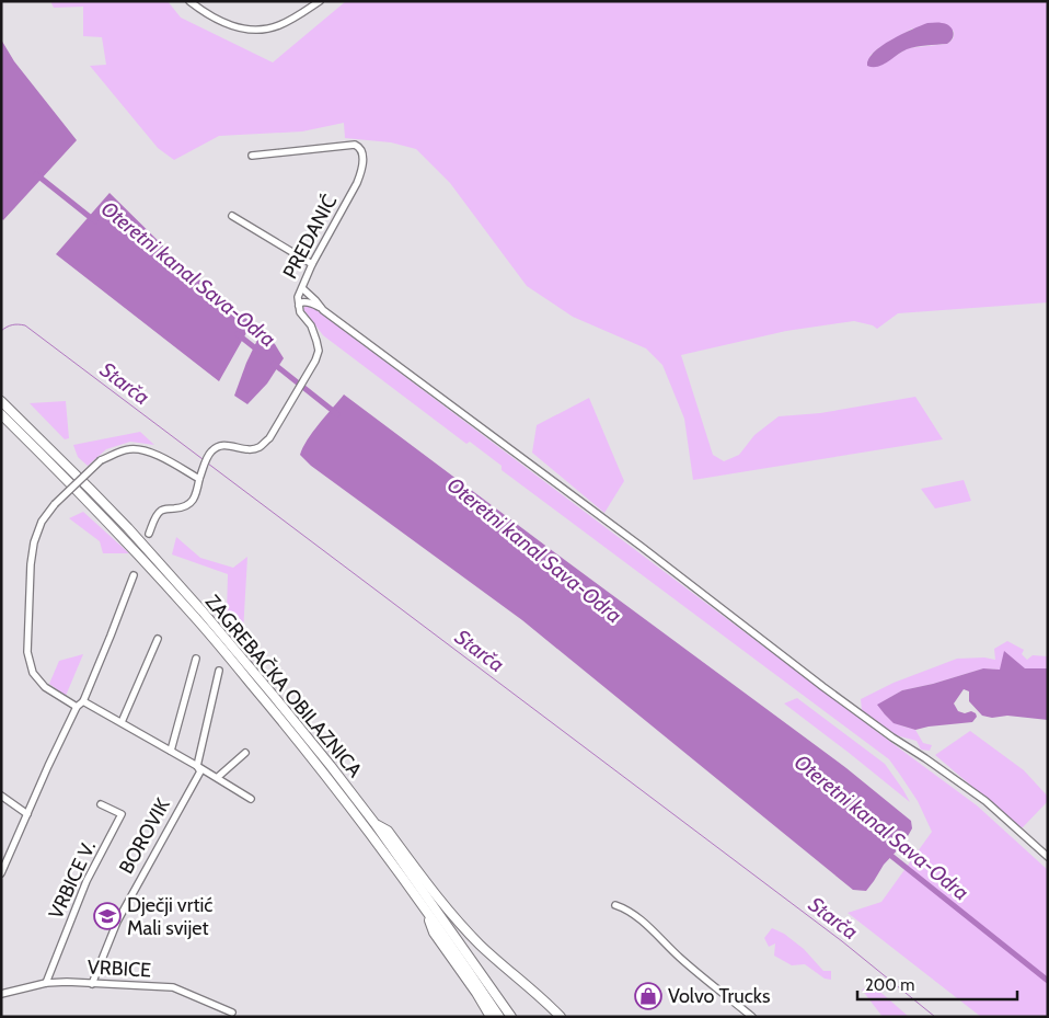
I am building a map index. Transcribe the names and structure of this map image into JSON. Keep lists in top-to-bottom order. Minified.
{"streets":{"highway":["ZAGREBAČKA OBILAZNICA"],"street":["PREDANIĆ","BOROVIK","VRBICE V.","VRBICE"]},"crossings":[["BOROVIK","VRBICE"],["VRBICE V.","VRBICE"]],"water":["Oteretni kanal Sava-Odra","Starča"],"places":{"school or university":["Dječji vrtić Mali svijet"],"shop":["Volvo Trucks"]},"scale_bar":"200 m"}
